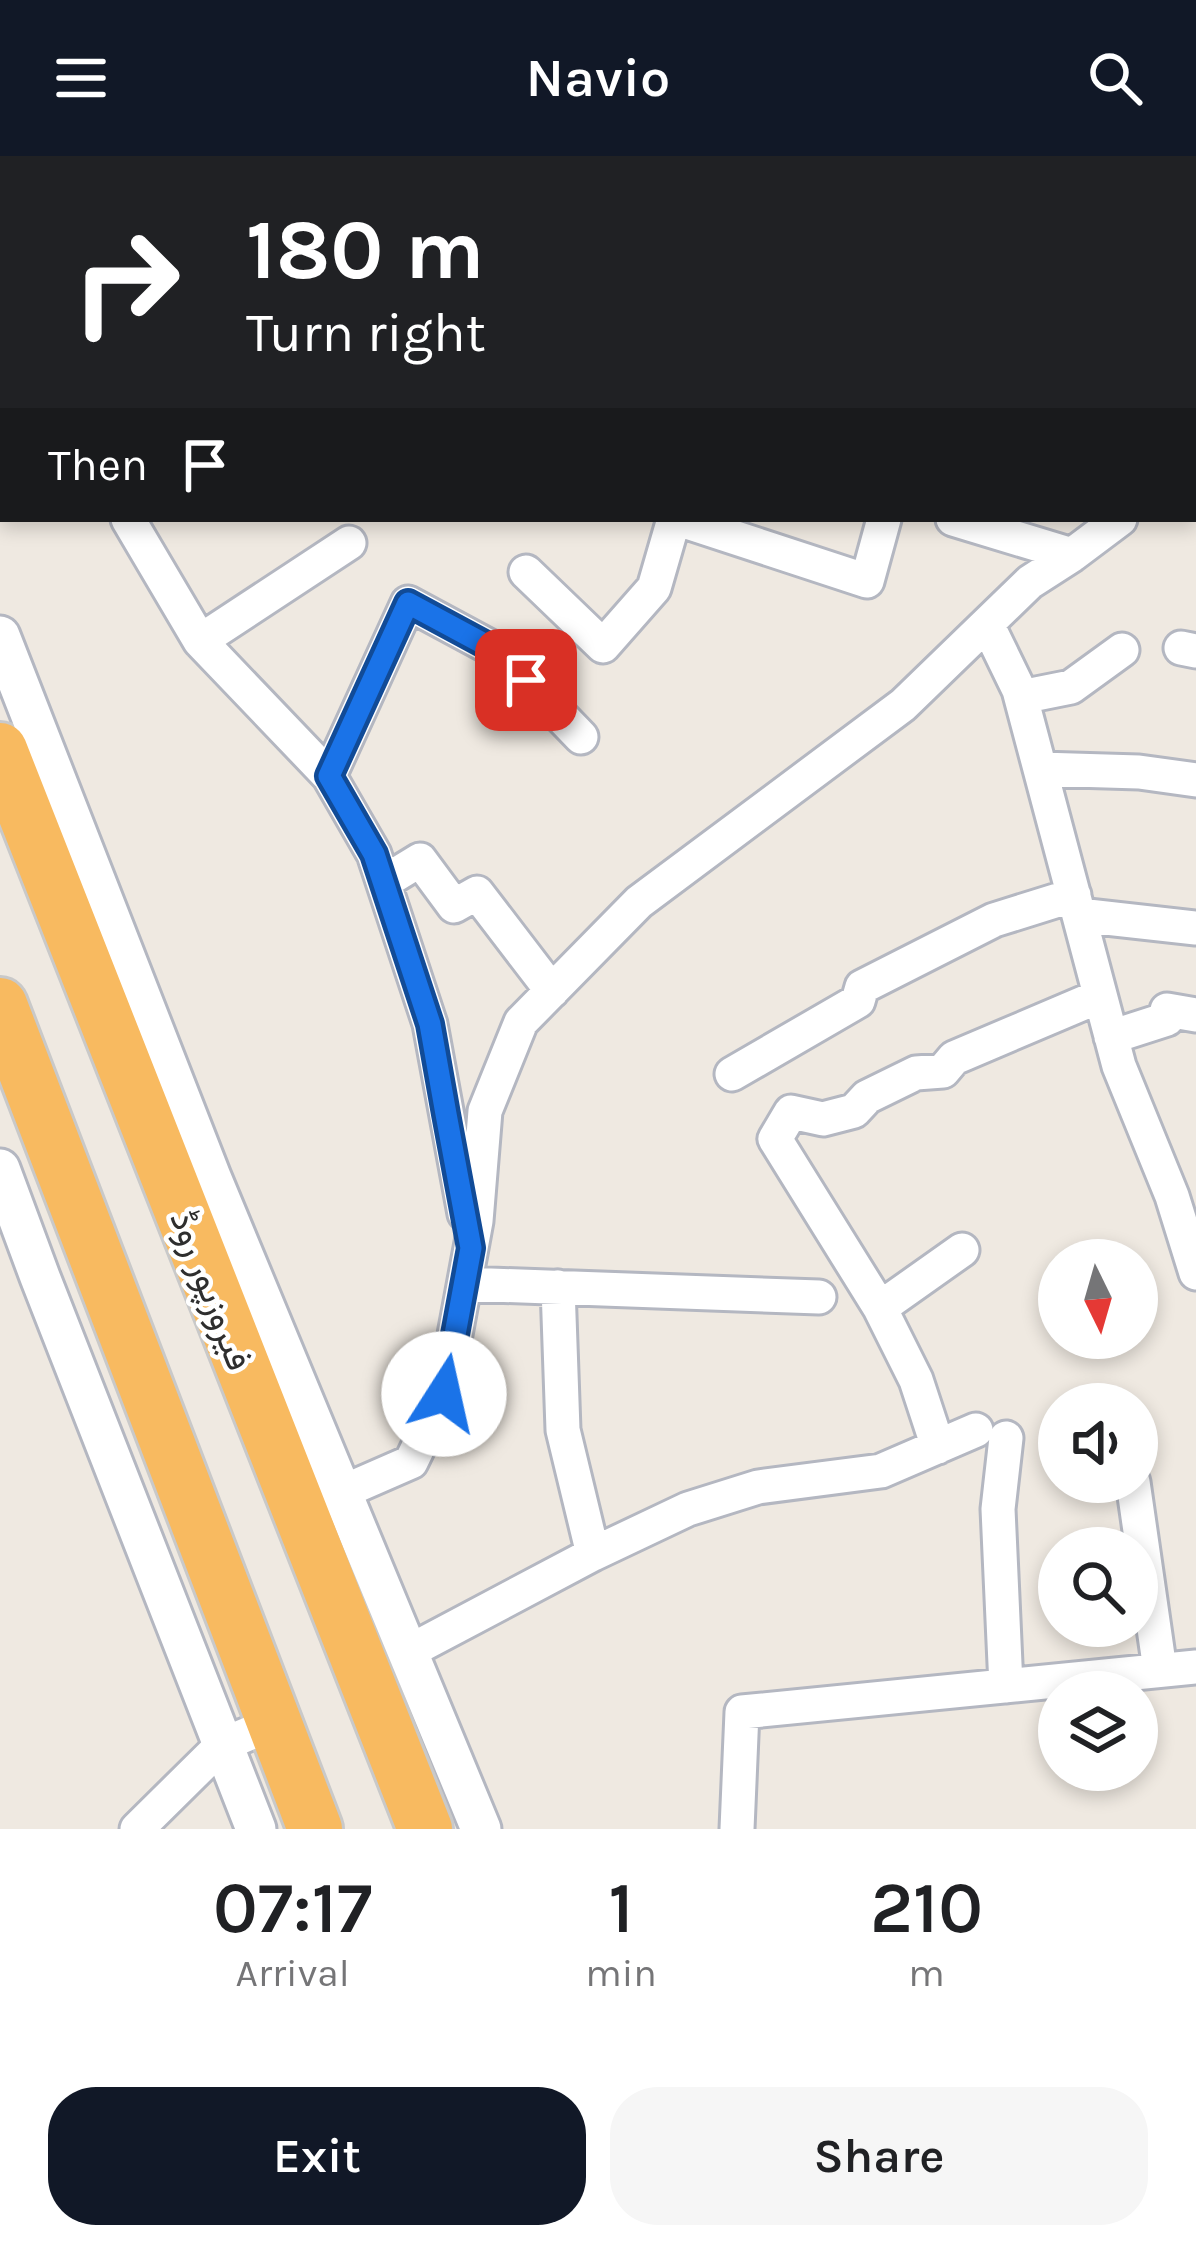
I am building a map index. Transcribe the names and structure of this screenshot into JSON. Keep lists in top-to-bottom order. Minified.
{"streets":{"highway":["فیروزپور روڈ"]},"north":"bottom","page":{"header":"Navio","turn":["180 m","Turn right"],"then":"Then","eta":["07:17","Arrival","1","min","210","m"],"buttons":["Exit","Share"]}}
